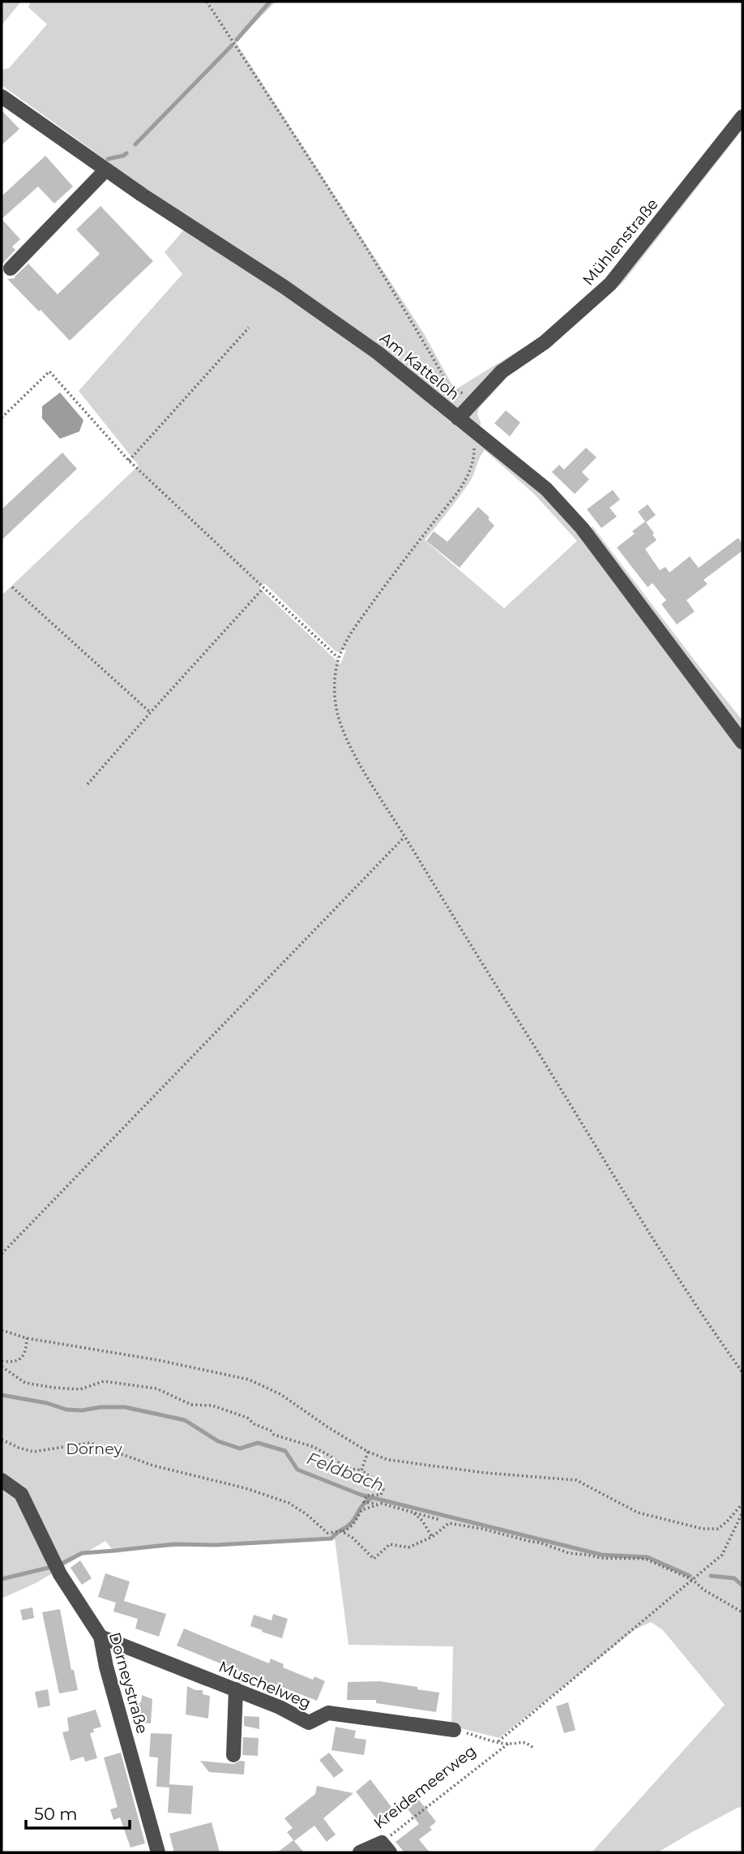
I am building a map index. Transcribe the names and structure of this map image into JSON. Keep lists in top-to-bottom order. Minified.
{"streets":{"street":["Mühlenstraße","Am Katteloh","Dorneystraße","Muschelweg","Kreidemeerweg"]},"crossings":[["Mühlenstraße","Am Katteloh"],["Dorneystraße","Muschelweg"]],"water":["Feldbach"],"parks":["Dorney"],"scale_bar":"50 m"}
